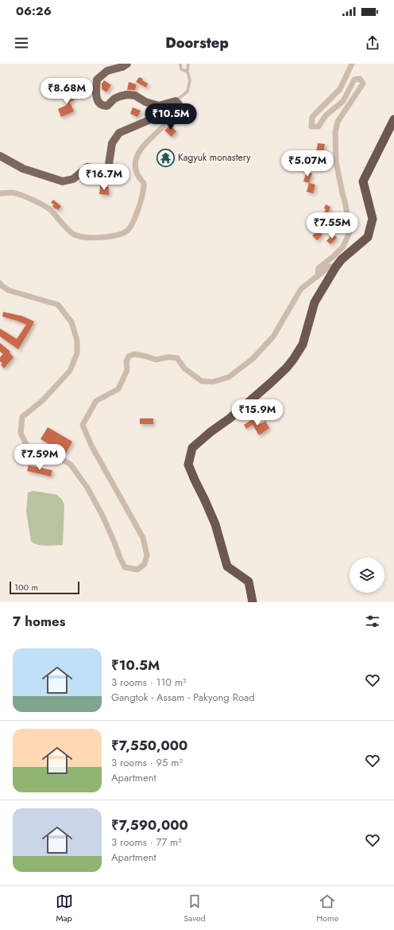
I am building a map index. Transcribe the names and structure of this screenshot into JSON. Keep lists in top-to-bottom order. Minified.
{"places":{"temple":["Kagyuk monastery"]},"scale_bar":"100 m","page":{"status":"06:26","header":"Doorstep","price":["₹8.68M","₹10.5M","₹5.07M","₹16.7M","₹7.55M","₹15.9M","₹7.59M"],"scale":"100 m","heading":"7 homes","list":[{"name":"₹10.5M","note":"3 rooms · 110 m² · Gangtok - Assam - Pakyong Road"},{"name":"₹7,550,000","note":"3 rooms · 95 m² · Apartment"},{"name":"₹7,590,000","note":"3 rooms · 77 m² · Apartment"}],"tabs":["Map","Saved","Home"]}}
